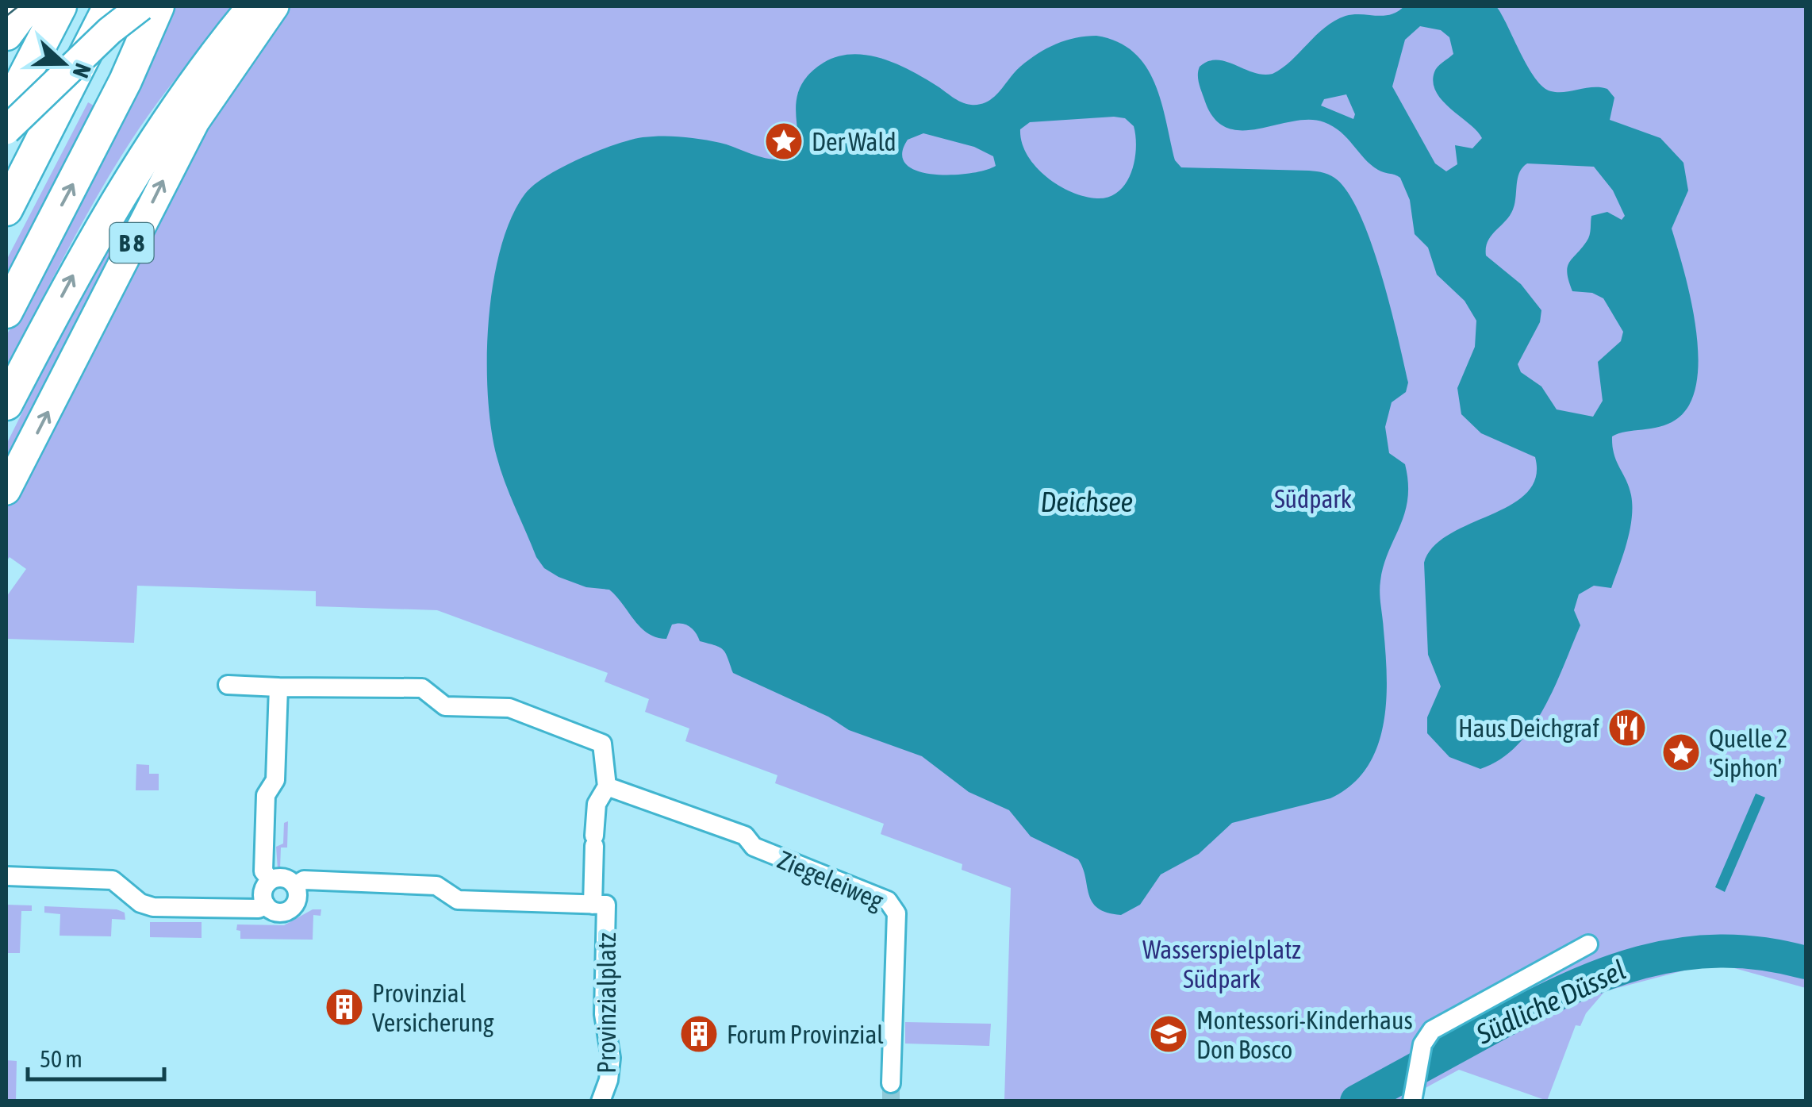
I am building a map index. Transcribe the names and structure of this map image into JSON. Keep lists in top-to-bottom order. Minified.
{"streets":{"main road":["B 8"],"street":["Ziegeleiweg","Provinzialplatz"]},"water":["Deichsee","Südliche Düssel"],"parks":["Südpark","Wasserspielplatz Südpark"],"places":{"place":["Der Wald","Quelle 2 'Siphon'"],"restaurant":["Haus Deichgraf"],"building":["Provinzial Versicherung","Forum Provinzial"],"school or university":["Montessori-Kinderhaus Don Bosco"]},"scale_bar":"50 m","north":"right"}
